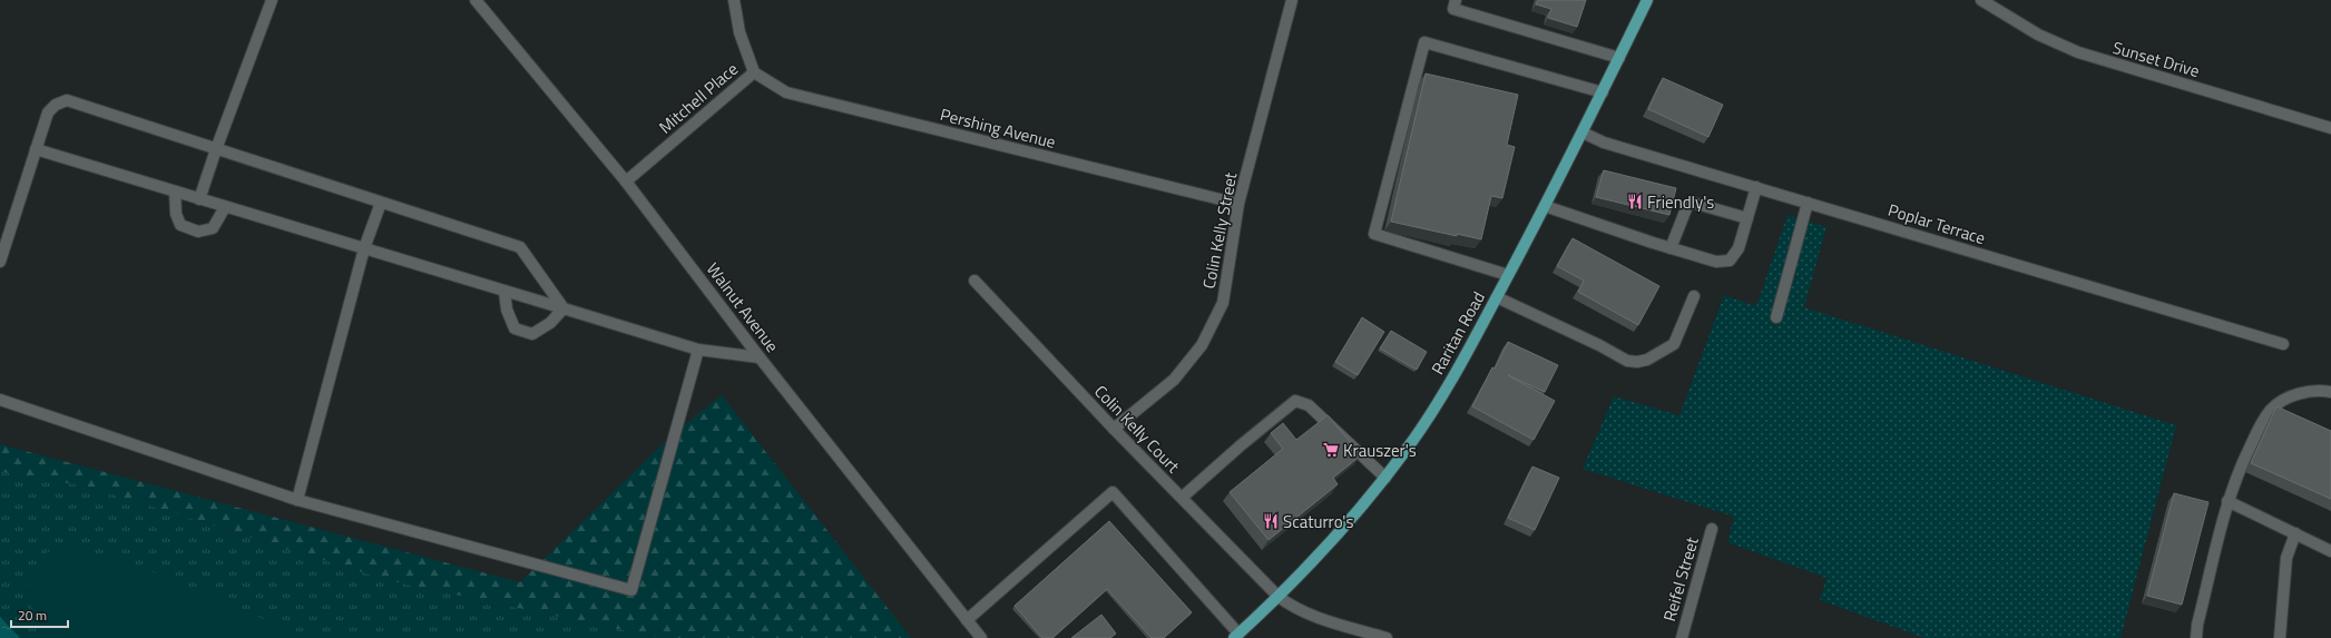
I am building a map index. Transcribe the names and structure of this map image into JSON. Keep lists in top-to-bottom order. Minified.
{"streets":{"main road":["Raritan Road"],"street":["Sunset Drive","Mitchell Place","Pershing Avenue","Poplar Terrace","Colin Kelly Street","Walnut Avenue","Colin Kelly Court","Reifel Street"]},"crossings":[["Mitchell Place","Pershing Avenue"],["Mitchell Place","Walnut Avenue"],["Pershing Avenue","Colin Kelly Street"],["Poplar Terrace","Raritan Road"],["Colin Kelly Street","Colin Kelly Court"],["Raritan Road","Colin Kelly Court"]],"places":{"restaurant":["Friendly's","Scaturro's"],"supermarket":["Krauszer's"]},"scale_bar":"20 m"}
